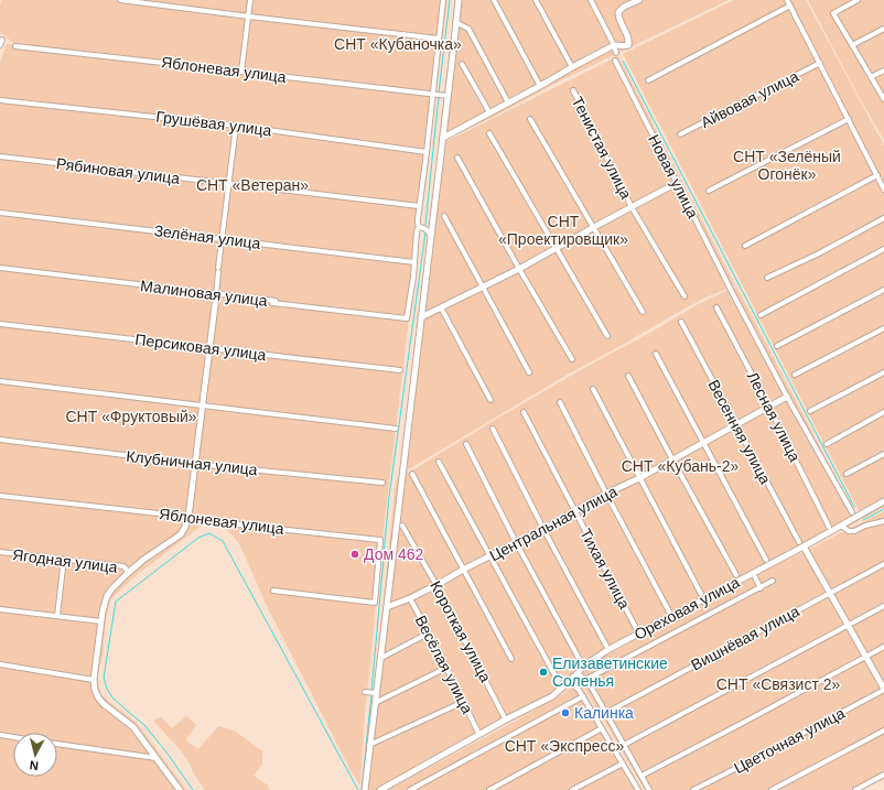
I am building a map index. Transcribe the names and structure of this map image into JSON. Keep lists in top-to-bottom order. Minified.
{"streets":{"street":["Яблоневая улица","Айвовая улица","Грушёвая улица","Тенистая улица","Рябиновая улица","Новая улица","Зелёная улица","Малиновая улица","Персиковая улица","Лесная улица","Весенняя улица","Клубничная улица","Центральная улица","Ягодная улица","Тихая улица","Ореховая улица","Короткая улица","Вишнёвая улица","Весёлая улица","Цветочная улица"]},"crossings":[["Новая улица","Центральная улица"],["Лесная улица","Центральная улица"],["Весенняя улица","Центральная улица"],["Центральная улица","Тихая улица"],["Центральная улица","Короткая улица"],["Центральная улица","Весёлая улица"]],"parks":["СНТ «Кубаночка»","СНТ «Зелёный Огонёк»","СНТ «Ветеран»","СНТ «Проектировщик»","СНТ «Фруктовый»","СНТ «Кубань-2»","СНТ «Связист 2»","СНТ «Экспресс»"],"places":["Дом 462","Елизаветинские Соленья","Калинка"],"north":"bottom"}
